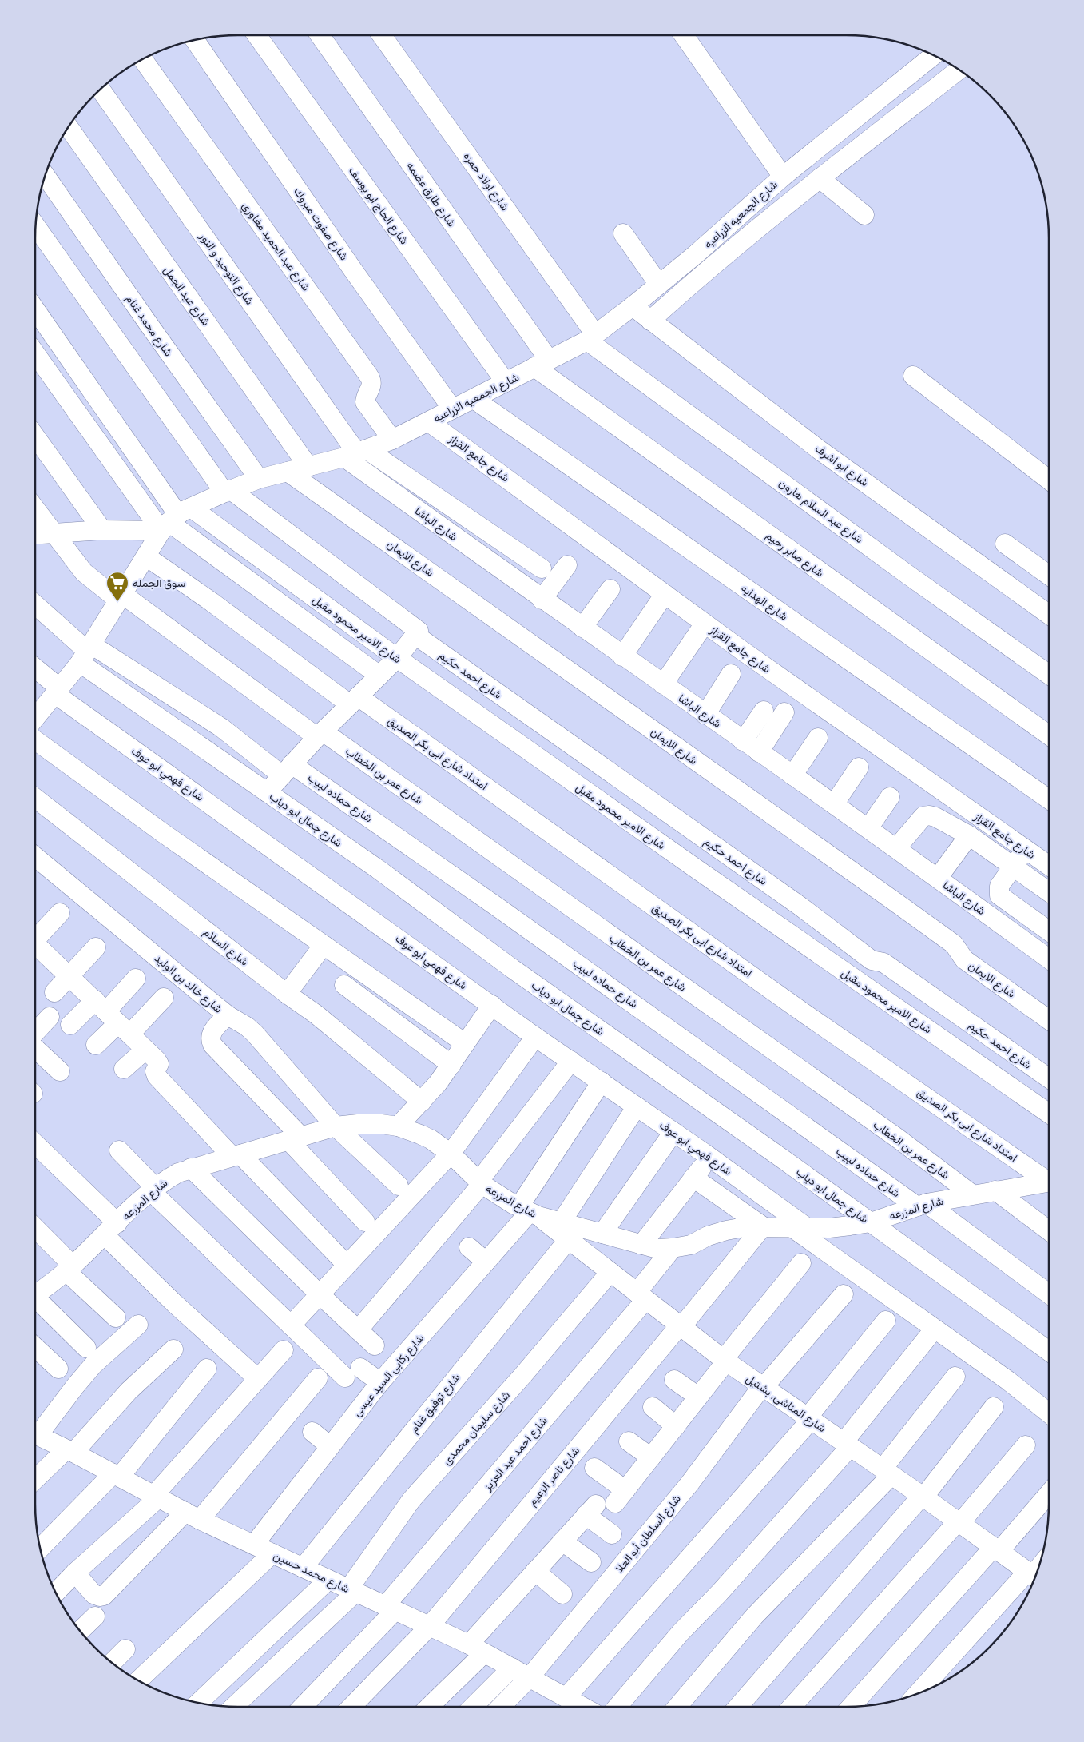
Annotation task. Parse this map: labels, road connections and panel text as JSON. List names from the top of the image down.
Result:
{
  "streets": {
    "street": [
      "شارع اولاد حمزه",
      "شارع طارق عضمه",
      "شارع الحاج ابو يوسف",
      "شارع الجمعيه الزراعيه",
      "شارع صفوت مبروك",
      "شارع عبد الحميد مغاوري",
      "شارع التوحيد و النور",
      "شارع عيد الجمل",
      "شارع محمد غنام",
      "شارع جامع القزاز",
      "شارع ابو اشرف",
      "شارع عبد السلام هارون",
      "شارع الباشا",
      "شارع صابر رحيم",
      "شارع الايمان",
      "شارع الهدايه",
      "شارع الامير محمود مقبل",
      "شارع احمد حكيم",
      "امتداد شارع ابى بكر الصديق",
      "شارع فهمي ابو عوف",
      "شارع عمر بن الخطاب",
      "شارع حماده لبيب",
      "شارع جمال ابو دياب",
      "شارع السلام",
      "شارع خالد بن الوليد",
      "شارع المزرعه",
      "شارع ركابى السيد عيسى",
      "شارع توفيق غنام",
      "شارع المناشى, بشتيل",
      "شارع سليمان محمدى",
      "شارع احمد عبد العزيز",
      "شارع ناصر الزعيم",
      "شارع السلطان أبو العلا",
      "شارع محمد حسين"
    ]
  },
  "crossings": [
    ["شارع اولاد حمزه", "شارع الجمعيه الزراعيه"],
    ["شارع اولاد حمزه", "شارع عبد السلام هارون"],
    ["شارع طارق عضمه", "شارع الجمعيه الزراعيه"],
    ["شارع طارق عضمه", "شارع صابر رحيم"],
    ["شارع الحاج ابو يوسف", "شارع الجمعيه الزراعيه"],
    ["شارع الجمعيه الزراعيه", "شارع صفوت مبروك"],
    ["شارع الجمعيه الزراعيه", "شارع عبد الحميد مغاوري"],
    ["شارع الجمعيه الزراعيه", "شارع التوحيد و النور"],
    ["شارع الجمعيه الزراعيه", "شارع عيد الجمل"],
    ["شارع الجمعيه الزراعيه", "شارع محمد غنام"],
    ["شارع الجمعيه الزراعيه", "شارع جامع القزاز"],
    ["شارع الجمعيه الزراعيه", "شارع ابو اشرف"],
    ["شارع الجمعيه الزراعيه", "شارع عبد السلام هارون"],
    ["شارع الجمعيه الزراعيه", "شارع الباشا"],
    ["شارع الجمعيه الزراعيه", "شارع صابر رحيم"],
    ["شارع الجمعيه الزراعيه", "شارع الايمان"],
    ["شارع الجمعيه الزراعيه", "شارع الهدايه"],
    ["شارع الجمعيه الزراعيه", "شارع الامير محمود مقبل"],
    ["شارع الجمعيه الزراعيه", "شارع احمد حكيم"],
    ["شارع التوحيد و النور", "شارع الباشا"],
    ["شارع فهمي ابو عوف", "شارع المزرعه"],
    ["شارع فهمي ابو عوف", "شارع ركابى السيد عيسى"],
    ["شارع عمر بن الخطاب", "شارع المزرعه"],
    ["شارع حماده لبيب", "شارع جمال ابو دياب"],
    ["شارع حماده لبيب", "شارع المزرعه"],
    ["شارع جمال ابو دياب", "شارع المزرعه"],
    ["شارع خالد بن الوليد", "شارع المزرعه"],
    ["شارع المزرعه", "شارع ركابى السيد عيسى"],
    ["شارع المزرعه", "شارع المناشى, بشتيل"],
    ["شارع المزرعه", "شارع احمد عبد العزيز"],
    ["شارع المزرعه", "شارع ناصر الزعيم"],
    ["شارع ركابى السيد عيسى", "شارع المناشى, بشتيل"],
    ["شارع ركابى السيد عيسى", "شارع محمد حسين"],
    ["شارع توفيق غنام", "شارع المناشى, بشتيل"],
    ["شارع توفيق غنام", "شارع محمد حسين"],
    ["شارع المناشى, بشتيل", "شارع سليمان محمدى"],
    ["شارع المناشى, بشتيل", "شارع احمد عبد العزيز"],
    ["شارع المناشى, بشتيل", "شارع ناصر الزعيم"],
    ["شارع المناشى, بشتيل", "شارع السلطان أبو العلا"],
    ["شارع سليمان محمدى", "شارع محمد حسين"],
    ["شارع احمد عبد العزيز", "شارع محمد حسين"],
    ["شارع ناصر الزعيم", "شارع محمد حسين"],
    ["شارع السلطان أبو العلا", "شارع محمد حسين"]
  ],
  "places": {
    "supermarket": ["سوق الجمله"]
  }
}
